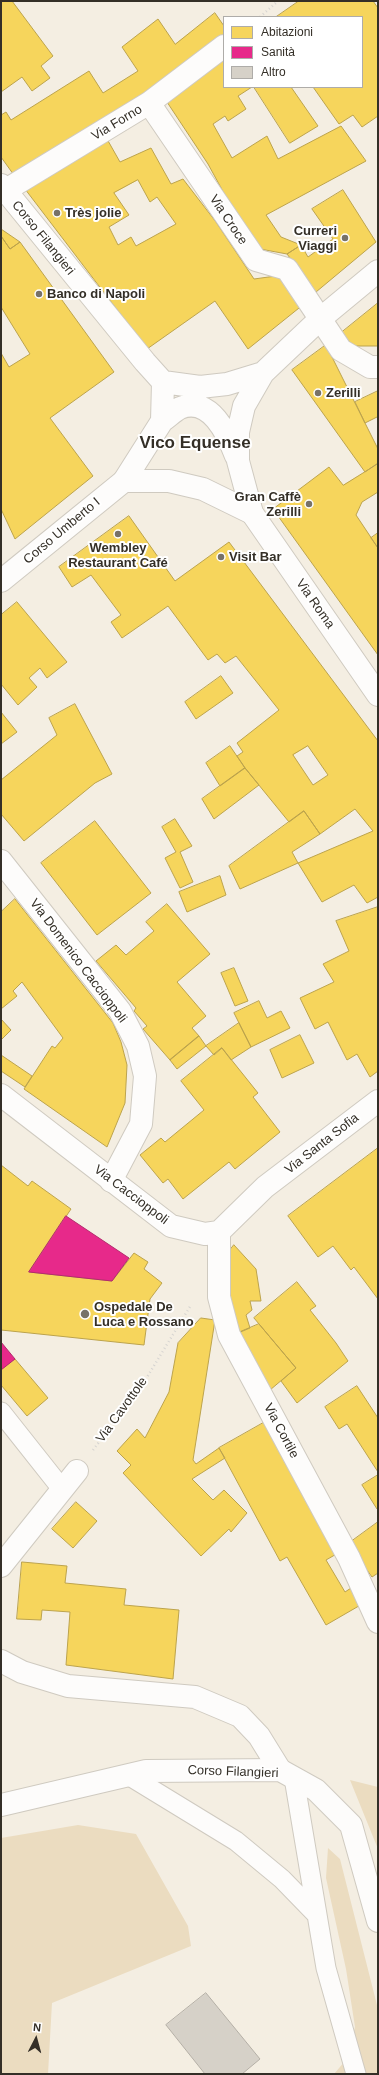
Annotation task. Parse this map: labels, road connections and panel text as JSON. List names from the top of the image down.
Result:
{
  "streets": {
    "street": [
      "Via Forno",
      "Via Croce",
      "Corso Filangieri",
      "Corso Umberto I",
      "Via Roma",
      "Via Domenico Caccioppoli",
      "Via Santa Sofia",
      "Via Caccioppoli",
      "Via Cortile"
    ],
    "path": ["Via Cavottole"]
  },
  "crossings": [
    ["Via Forno", "Via Croce"],
    ["Via Forno", "Corso Filangieri"],
    ["Via Domenico Caccioppoli", "Via Caccioppoli"],
    ["Via Santa Sofia", "Via Caccioppoli"],
    ["Via Santa Sofia", "Via Cortile"],
    ["Via Caccioppoli", "Via Cortile"]
  ],
  "districts": ["Vico Equense"],
  "places": [
    "Très jolie",
    "Curreri Viaggi",
    "Banco di Napoli",
    "Zerilli",
    "Gran Caffè Zerilli",
    "Wembley Restaurant Café",
    "Visit Bar",
    "Ospedale De Luca e Rossano"
  ],
  "legend": ["Abitazioni", "Sanità", "Altro"],
  "north": "top"
}
